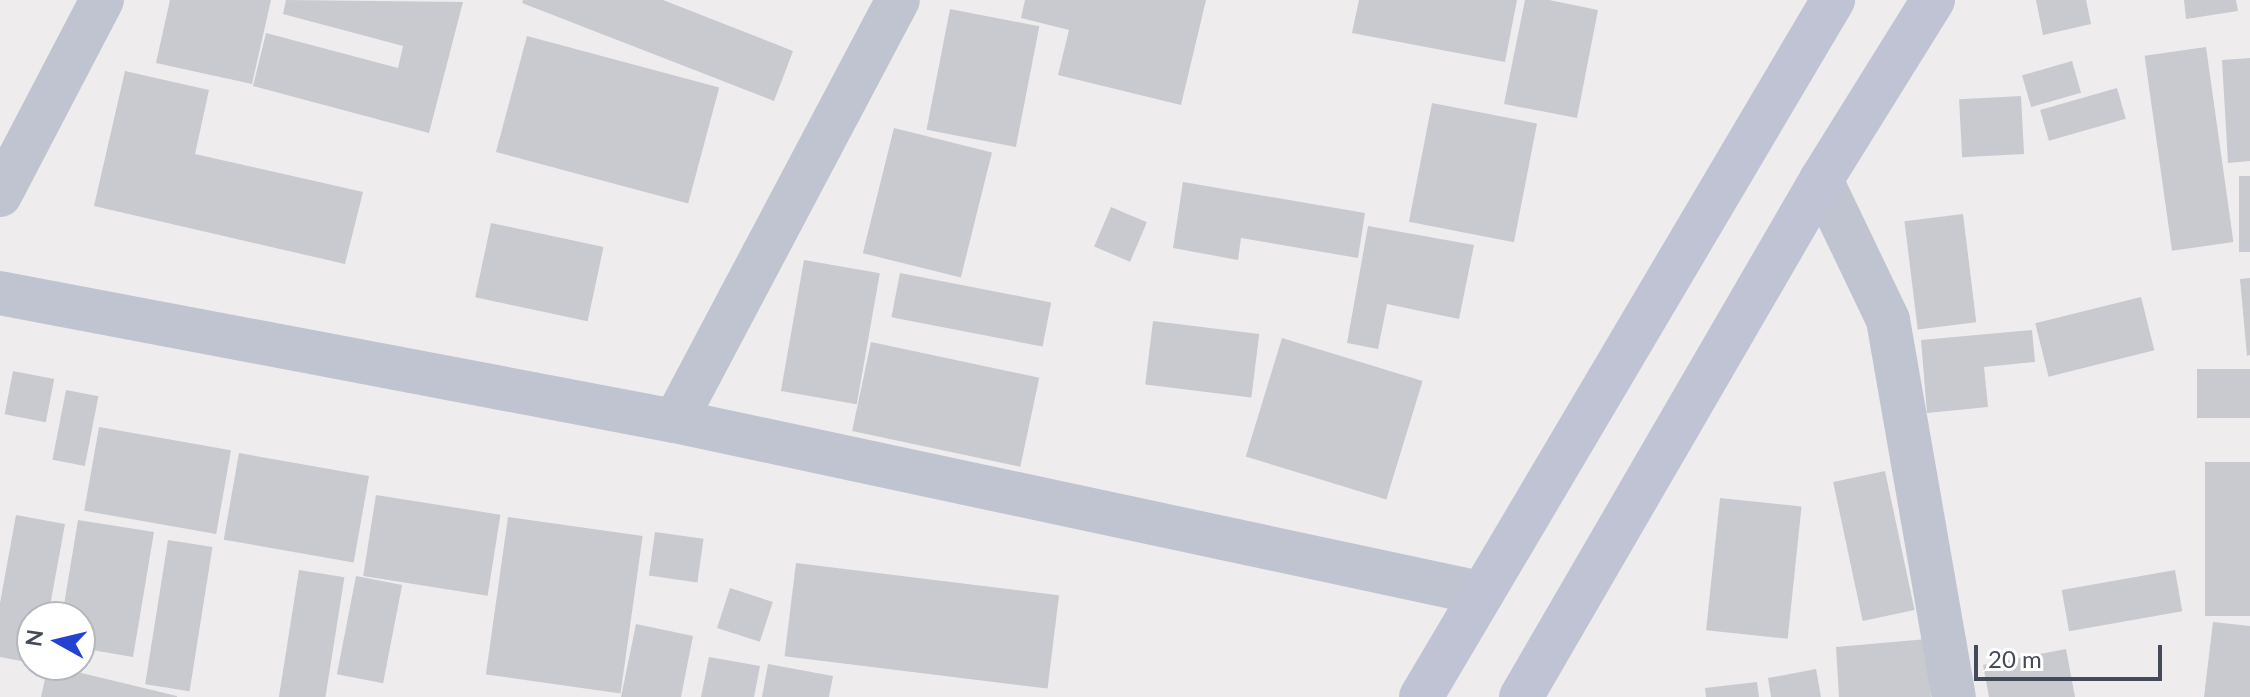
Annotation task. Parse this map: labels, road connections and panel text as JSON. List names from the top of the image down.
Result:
{
  "scale_bar": "20 m",
  "north": "left"
}
